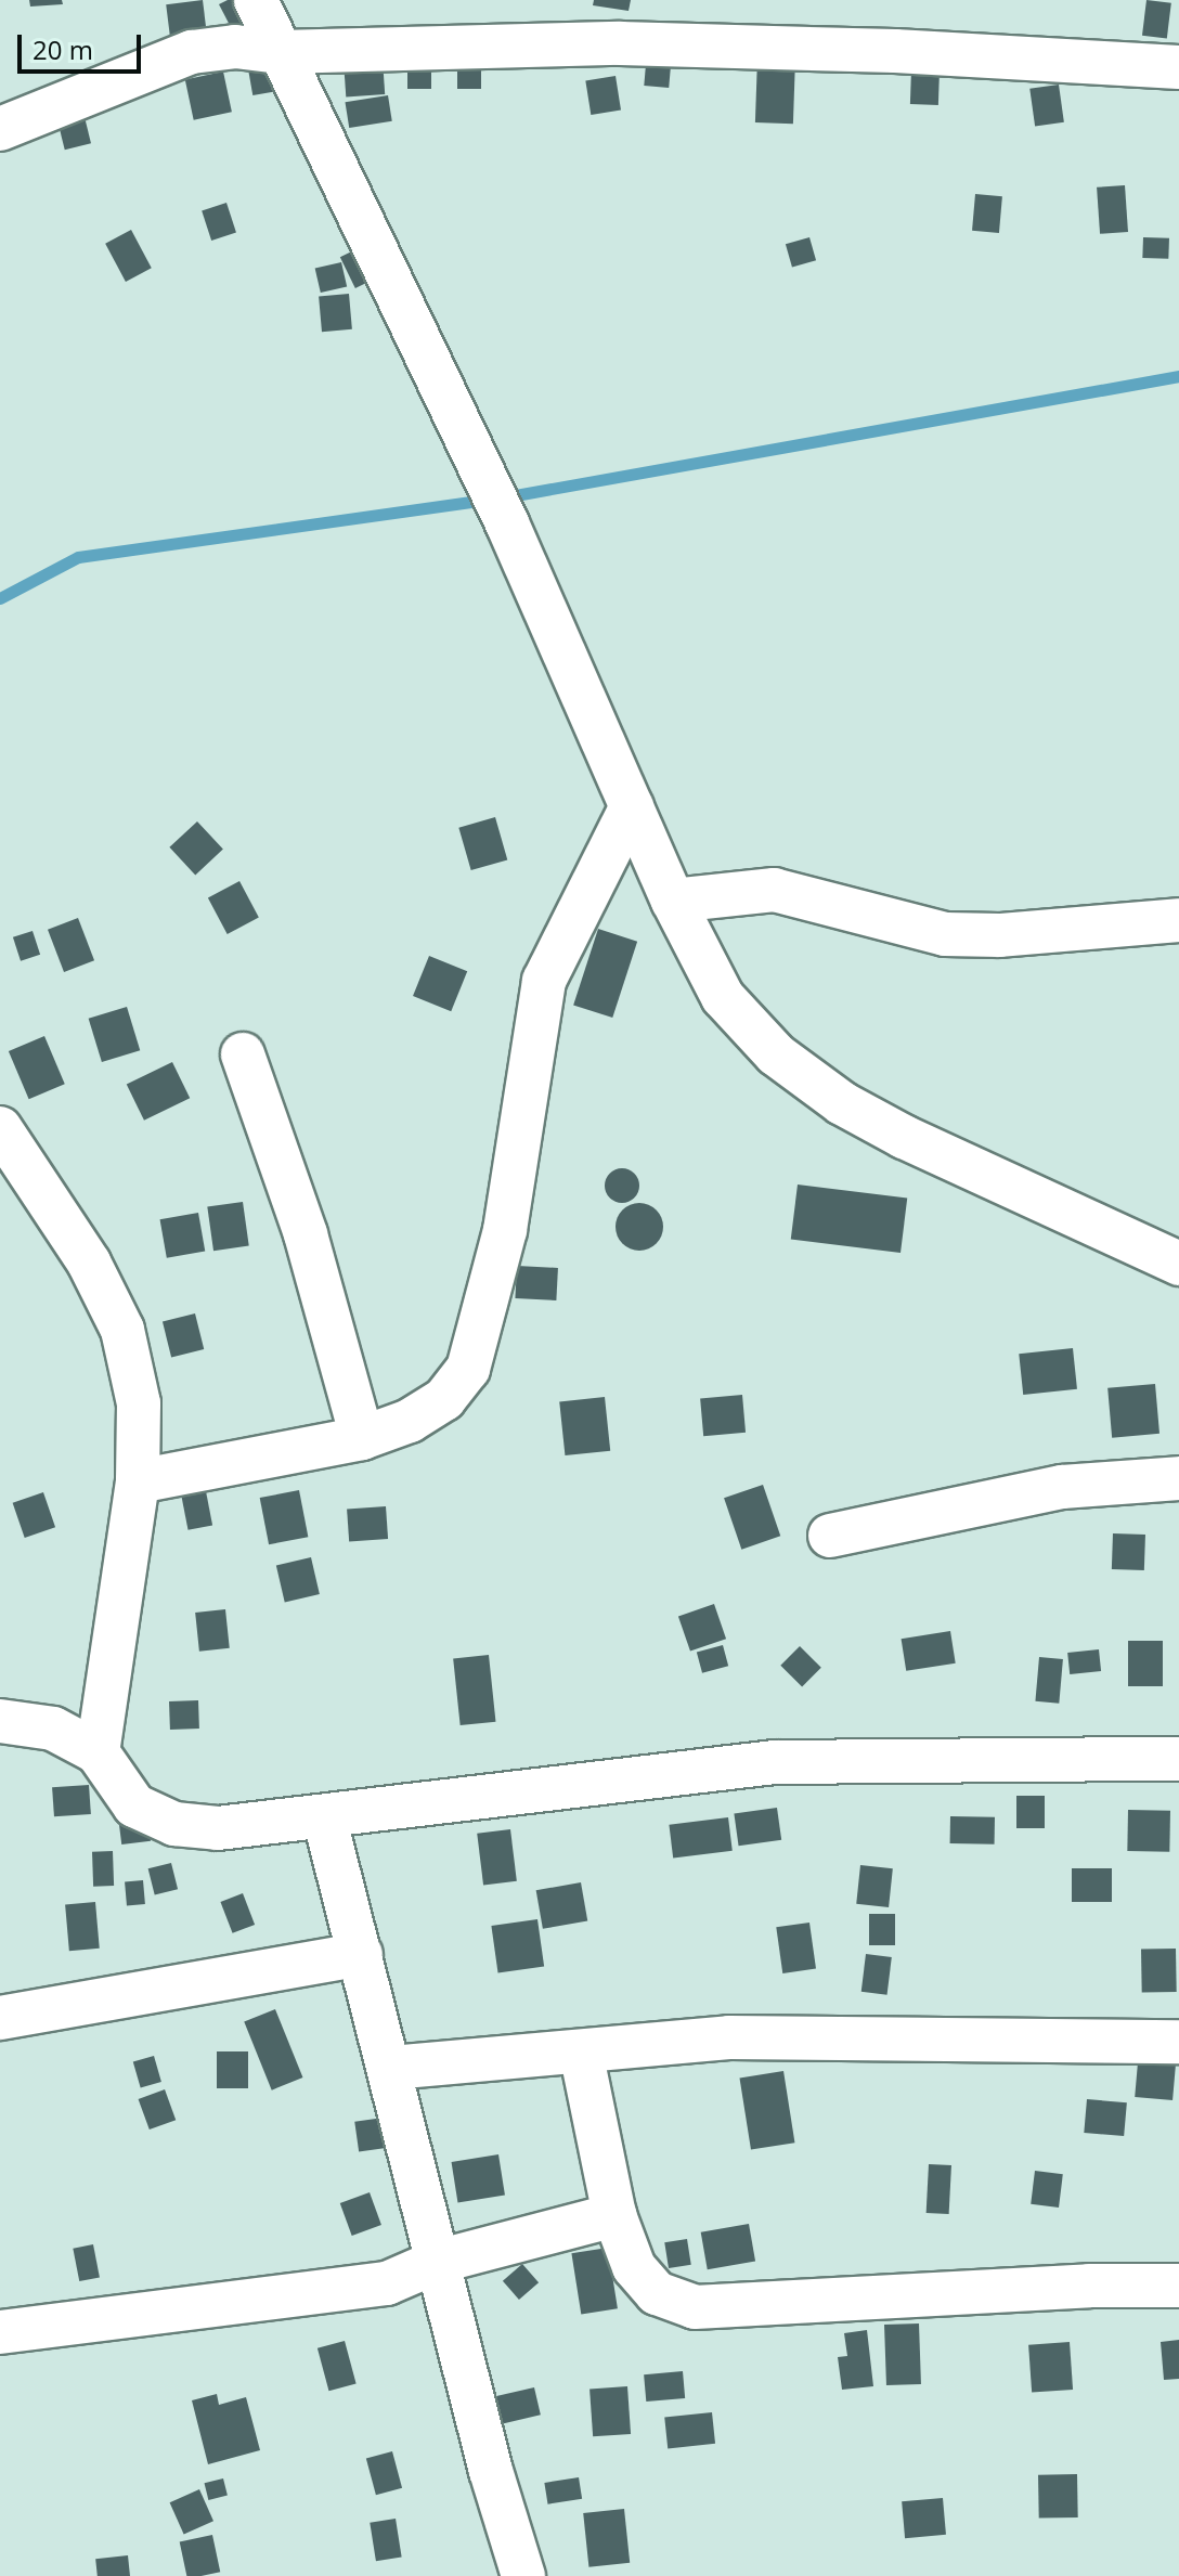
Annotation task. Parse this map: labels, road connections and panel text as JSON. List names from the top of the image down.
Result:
{
  "scale_bar": "20 m"
}
